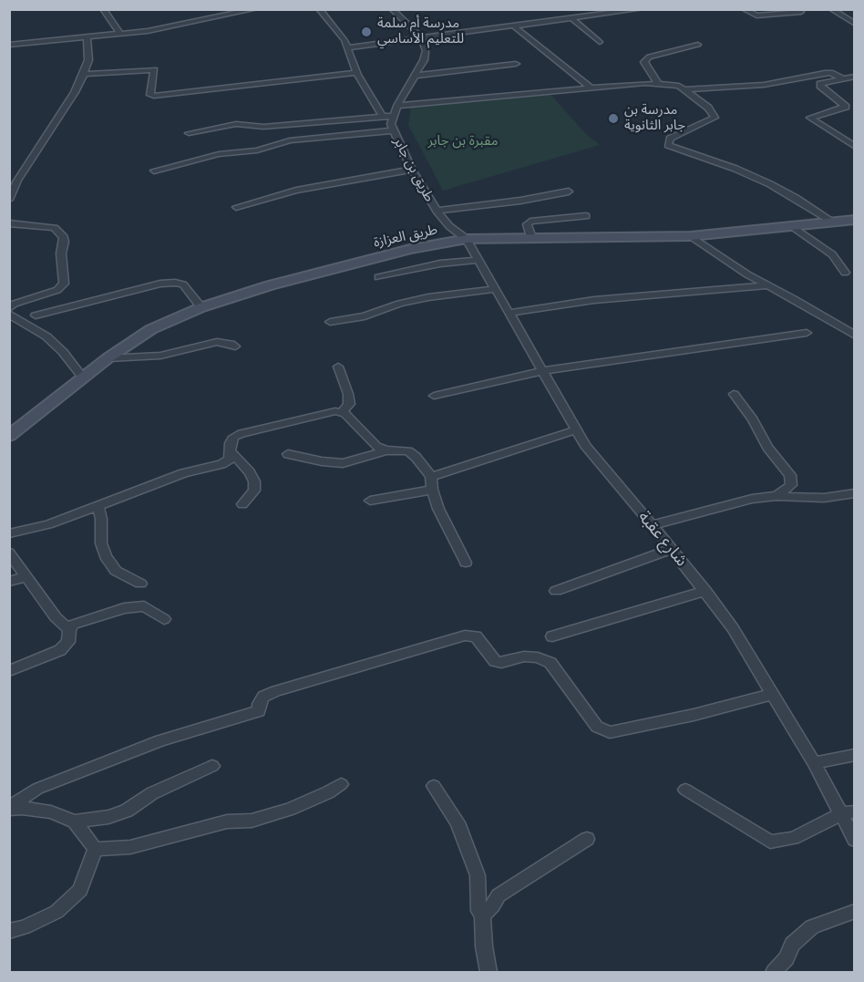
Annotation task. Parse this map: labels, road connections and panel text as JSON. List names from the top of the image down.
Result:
{
  "streets": {
    "street": ["طريق بن جابر", "طريق العزازة", "شارع عقبة"]
  },
  "crossings": [
    ["طريق بن جابر", "طريق العزازة"],
    ["طريق بن جابر", "شارع عقبة"],
    ["طريق العزازة", "شارع عقبة"]
  ],
  "parks": ["مقبرة بن جابر"],
  "places": ["مدرسة أم سلمة للتعليم الأساسي", "مدرسة بن جابر الثانوية"]
}
